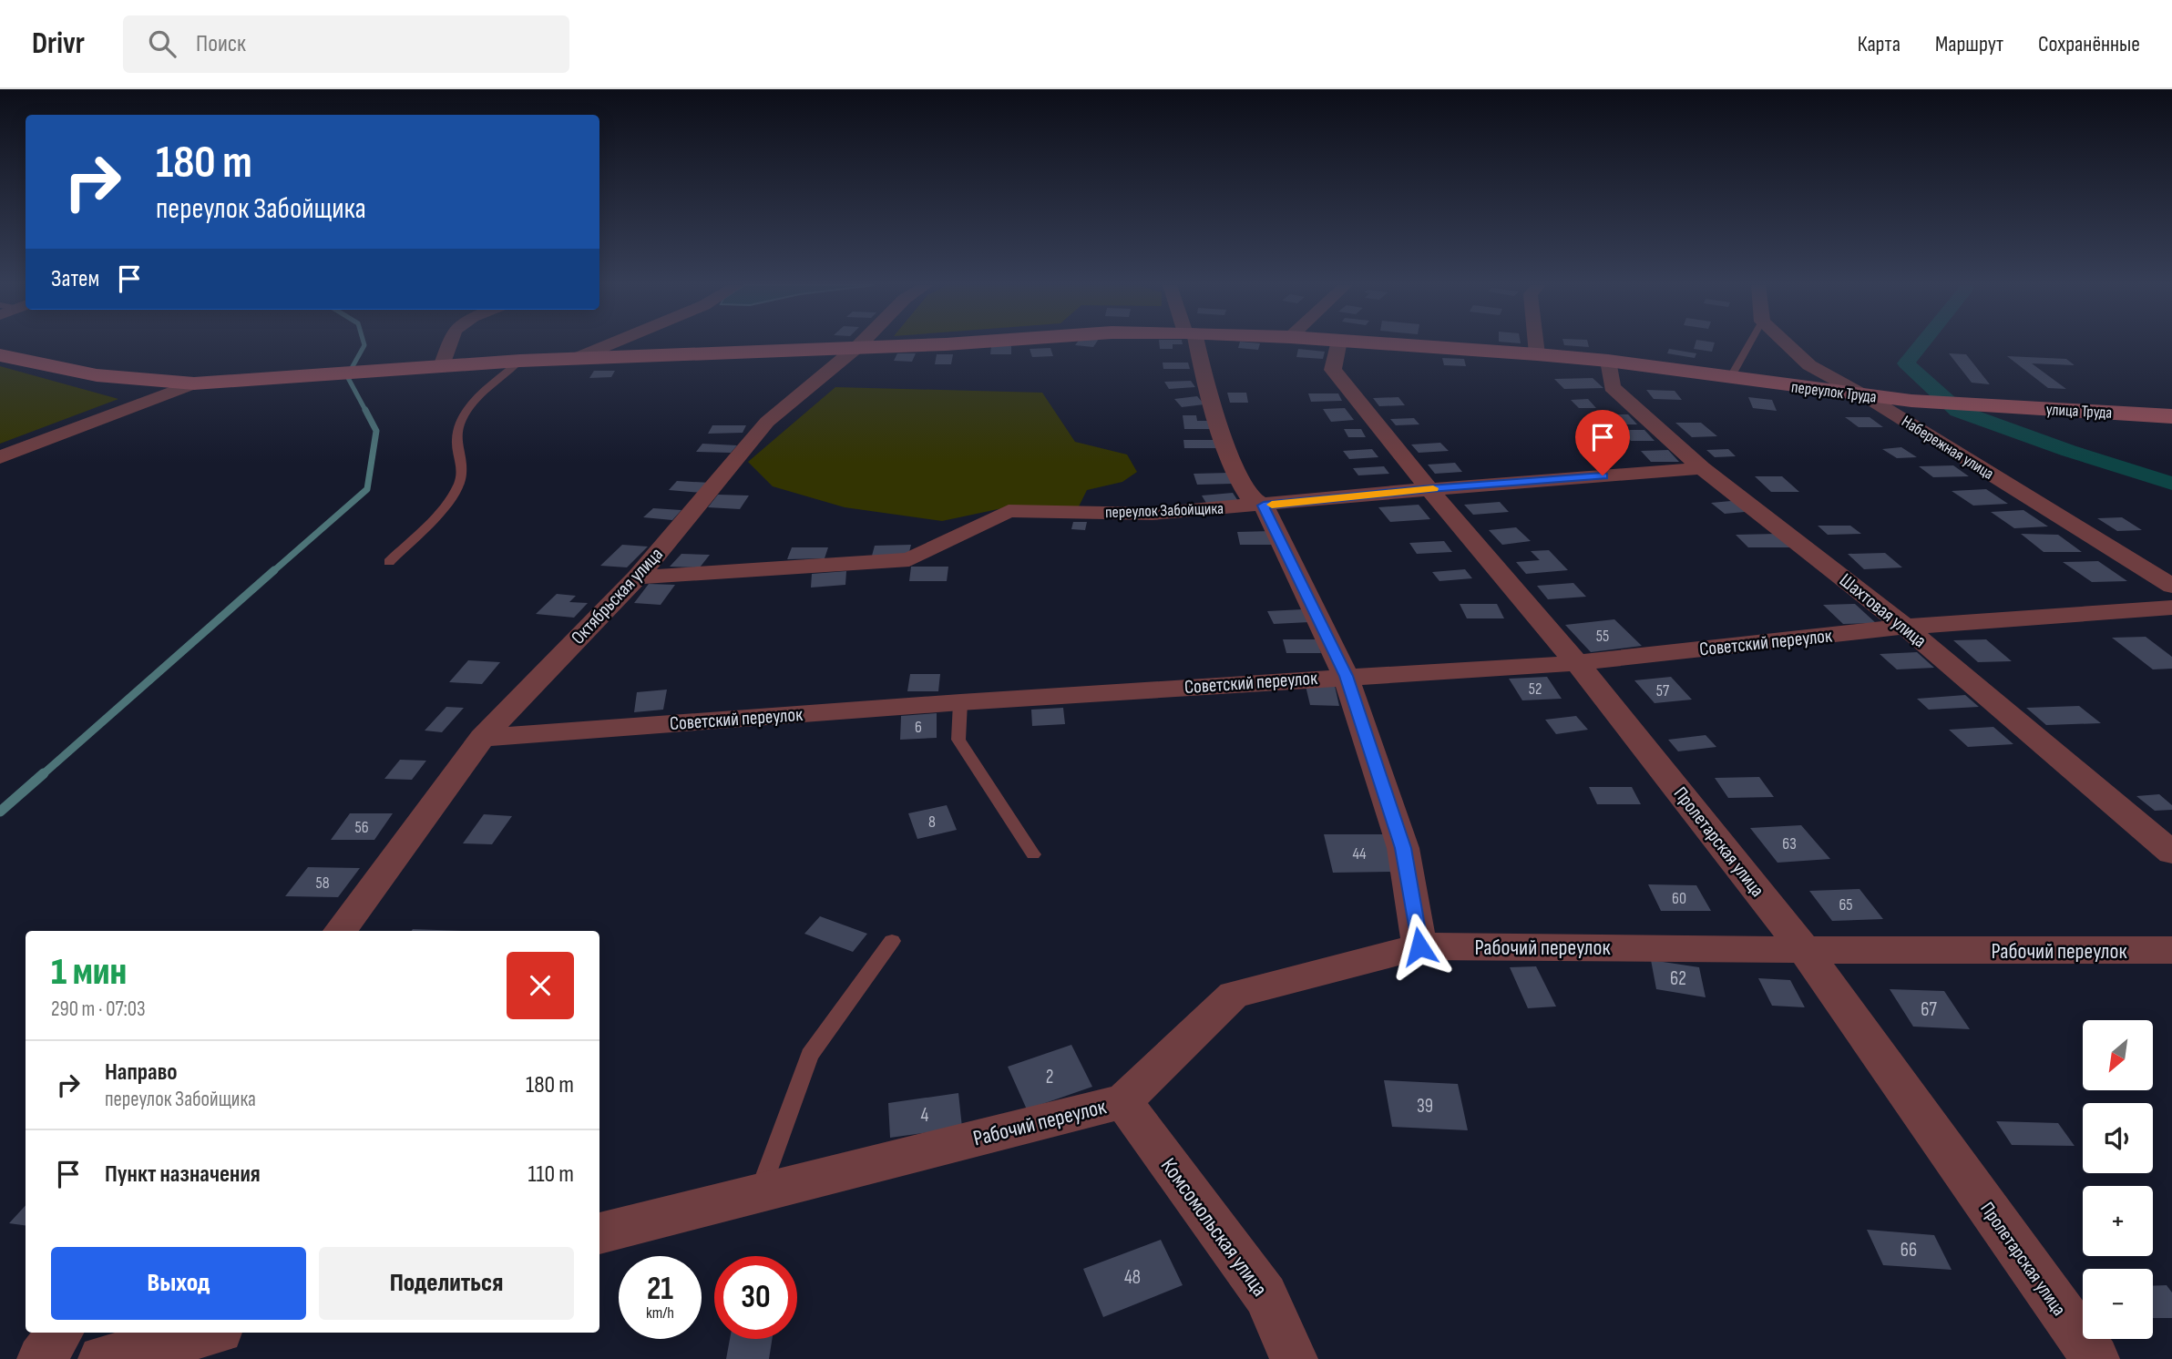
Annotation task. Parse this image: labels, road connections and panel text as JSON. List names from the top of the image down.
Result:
{
  "streets": {
    "street": [
      "переулок Труда",
      "улица Труда",
      "Набережная улица",
      "переулок Забойщика",
      "Октябрьская улица",
      "Шахтовая улица",
      "Советский переулок",
      "Пролетарская улица",
      "Рабочий переулок",
      "Комсомольская улица"
    ]
  },
  "crossings": [
    ["переулок Труда", "улица Труда"],
    ["переулок Труда", "Набережная улица"],
    ["переулок Труда", "Октябрьская улица"],
    ["переулок Труда", "Шахтовая улица"],
    ["переулок Забойщика", "Октябрьская улица"],
    ["переулок Забойщика", "Шахтовая улица"],
    ["переулок Забойщика", "Пролетарская улица"],
    ["Октябрьская улица", "Советский переулок"],
    ["Шахтовая улица", "Советский переулок"],
    ["Советский переулок", "Пролетарская улица"],
    ["Пролетарская улица", "Рабочий переулок"],
    ["Рабочий переулок", "Комсомольская улица"]
  ],
  "house_numbers": [
    "55",
    "52",
    "57",
    "6",
    "8",
    "56",
    "63",
    "44",
    "58",
    "60",
    "65",
    "62",
    "67",
    "2",
    "39",
    "4",
    "66",
    "48"
  ],
  "north": "bottom left",
  "page": {
    "header": "Drivr",
    "search": "Поиск",
    "nav": ["Карта", "Маршрут", "Сохранённые"],
    "turn": ["180 m", "переулок Забойщика"],
    "then": "Затем",
    "heading": ["1 мин", "290 m · 07:03"],
    "map_buttons": ["+", "−"],
    "list": [
      {
        "name": "Направо",
        "note": "переулок Забойщика",
        "value": "180 m"
      },
      {
        "name": "Пункт назначения",
        "value": "110 m"
      }
    ],
    "buttons": ["Выход", "Поделиться"],
    "speed": "21 km/h",
    "limit": "30"
  }
}
